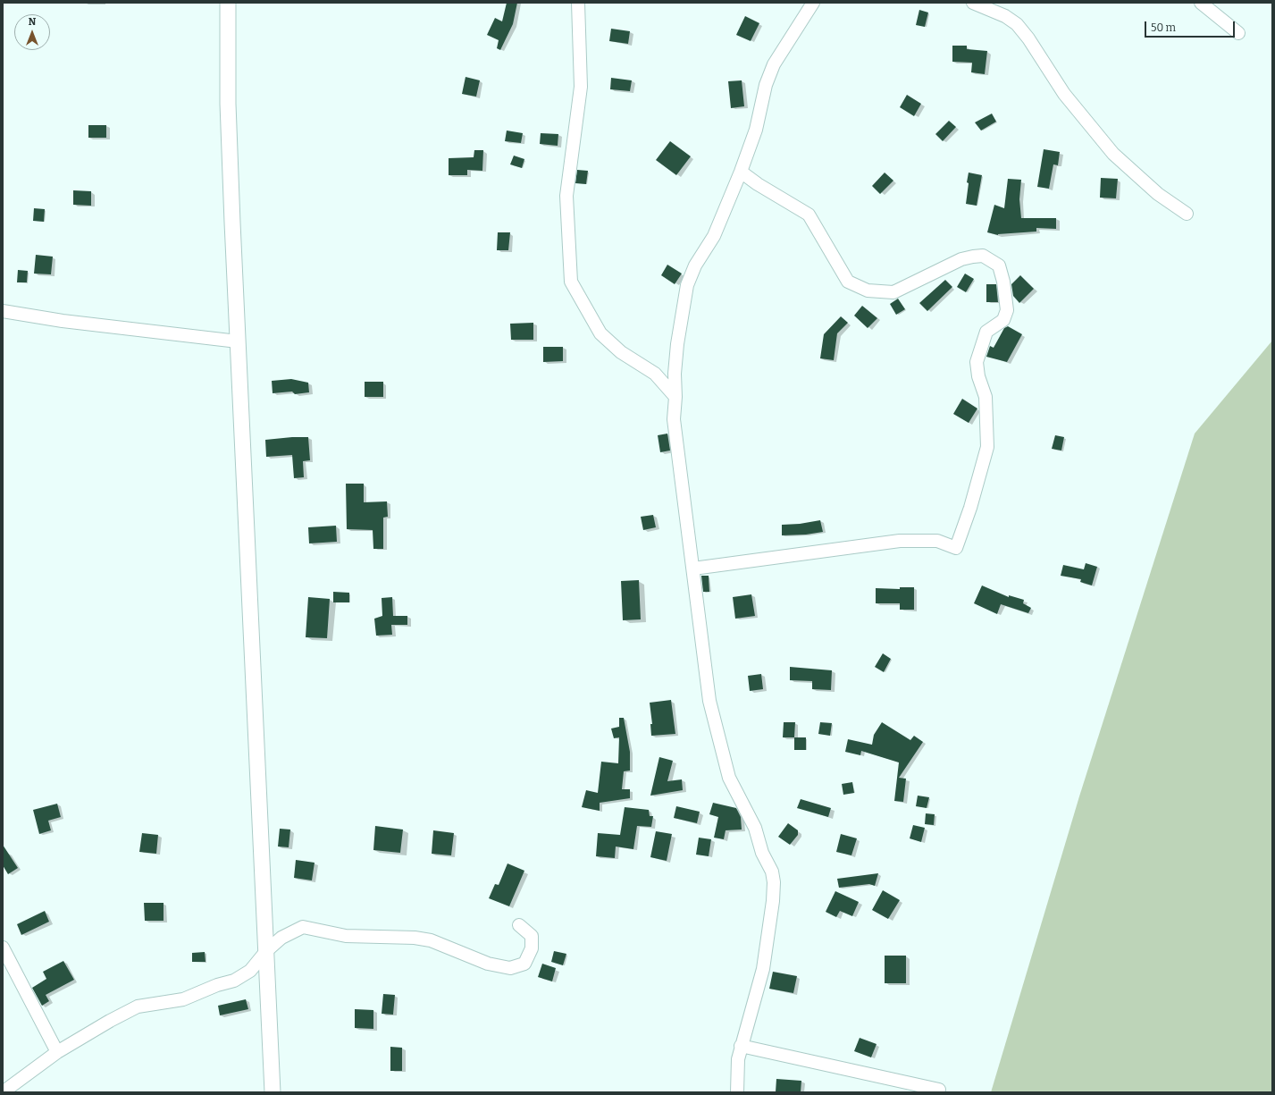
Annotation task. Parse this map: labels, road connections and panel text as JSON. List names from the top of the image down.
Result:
{
  "scale_bar": "50 m",
  "north": "top"
}
